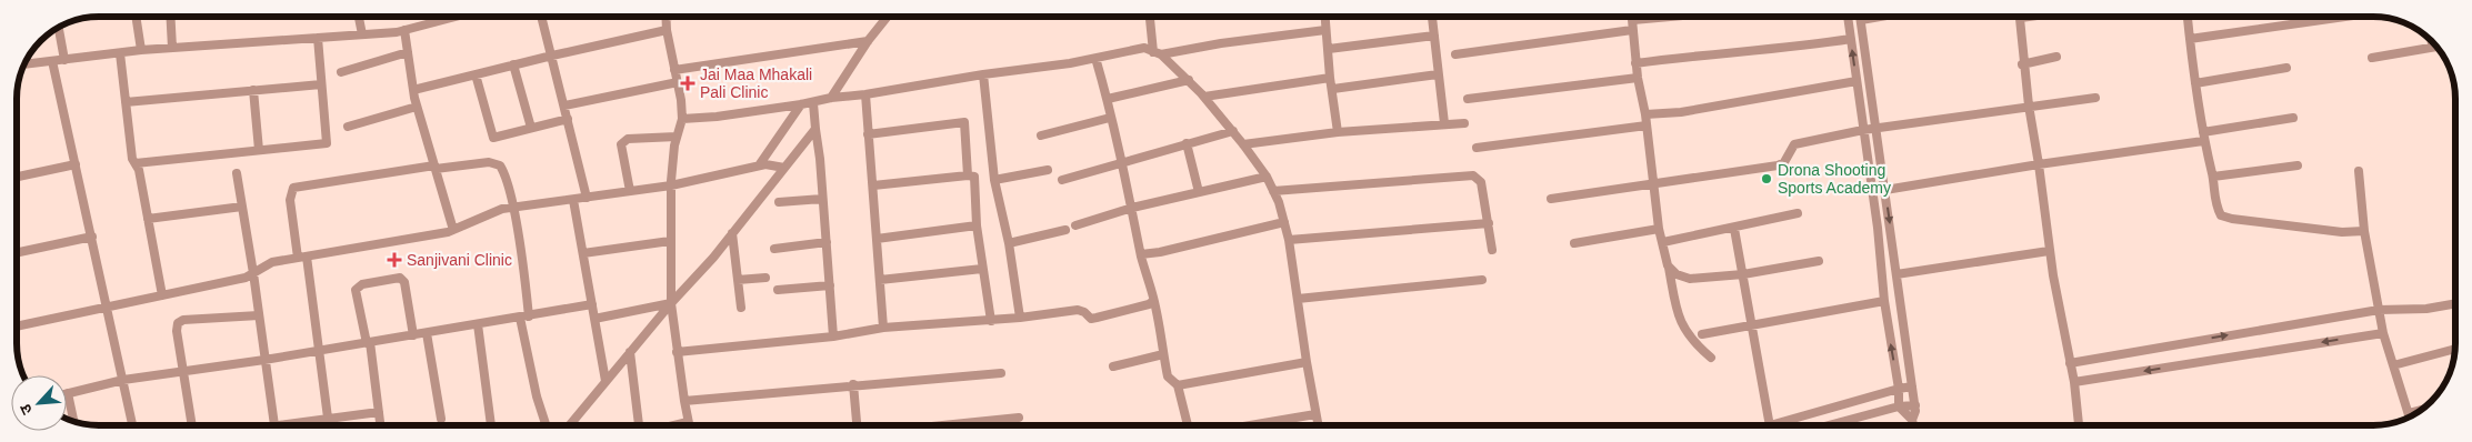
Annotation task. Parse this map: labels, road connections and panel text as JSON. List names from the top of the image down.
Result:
{
  "places": {
    "health": ["Jai Maa Mhakali Pali Clinic", "Sanjivani Clinic"],
    "other": ["Drona Shooting Sports Academy"]
  },
  "north": "bottom left"
}
